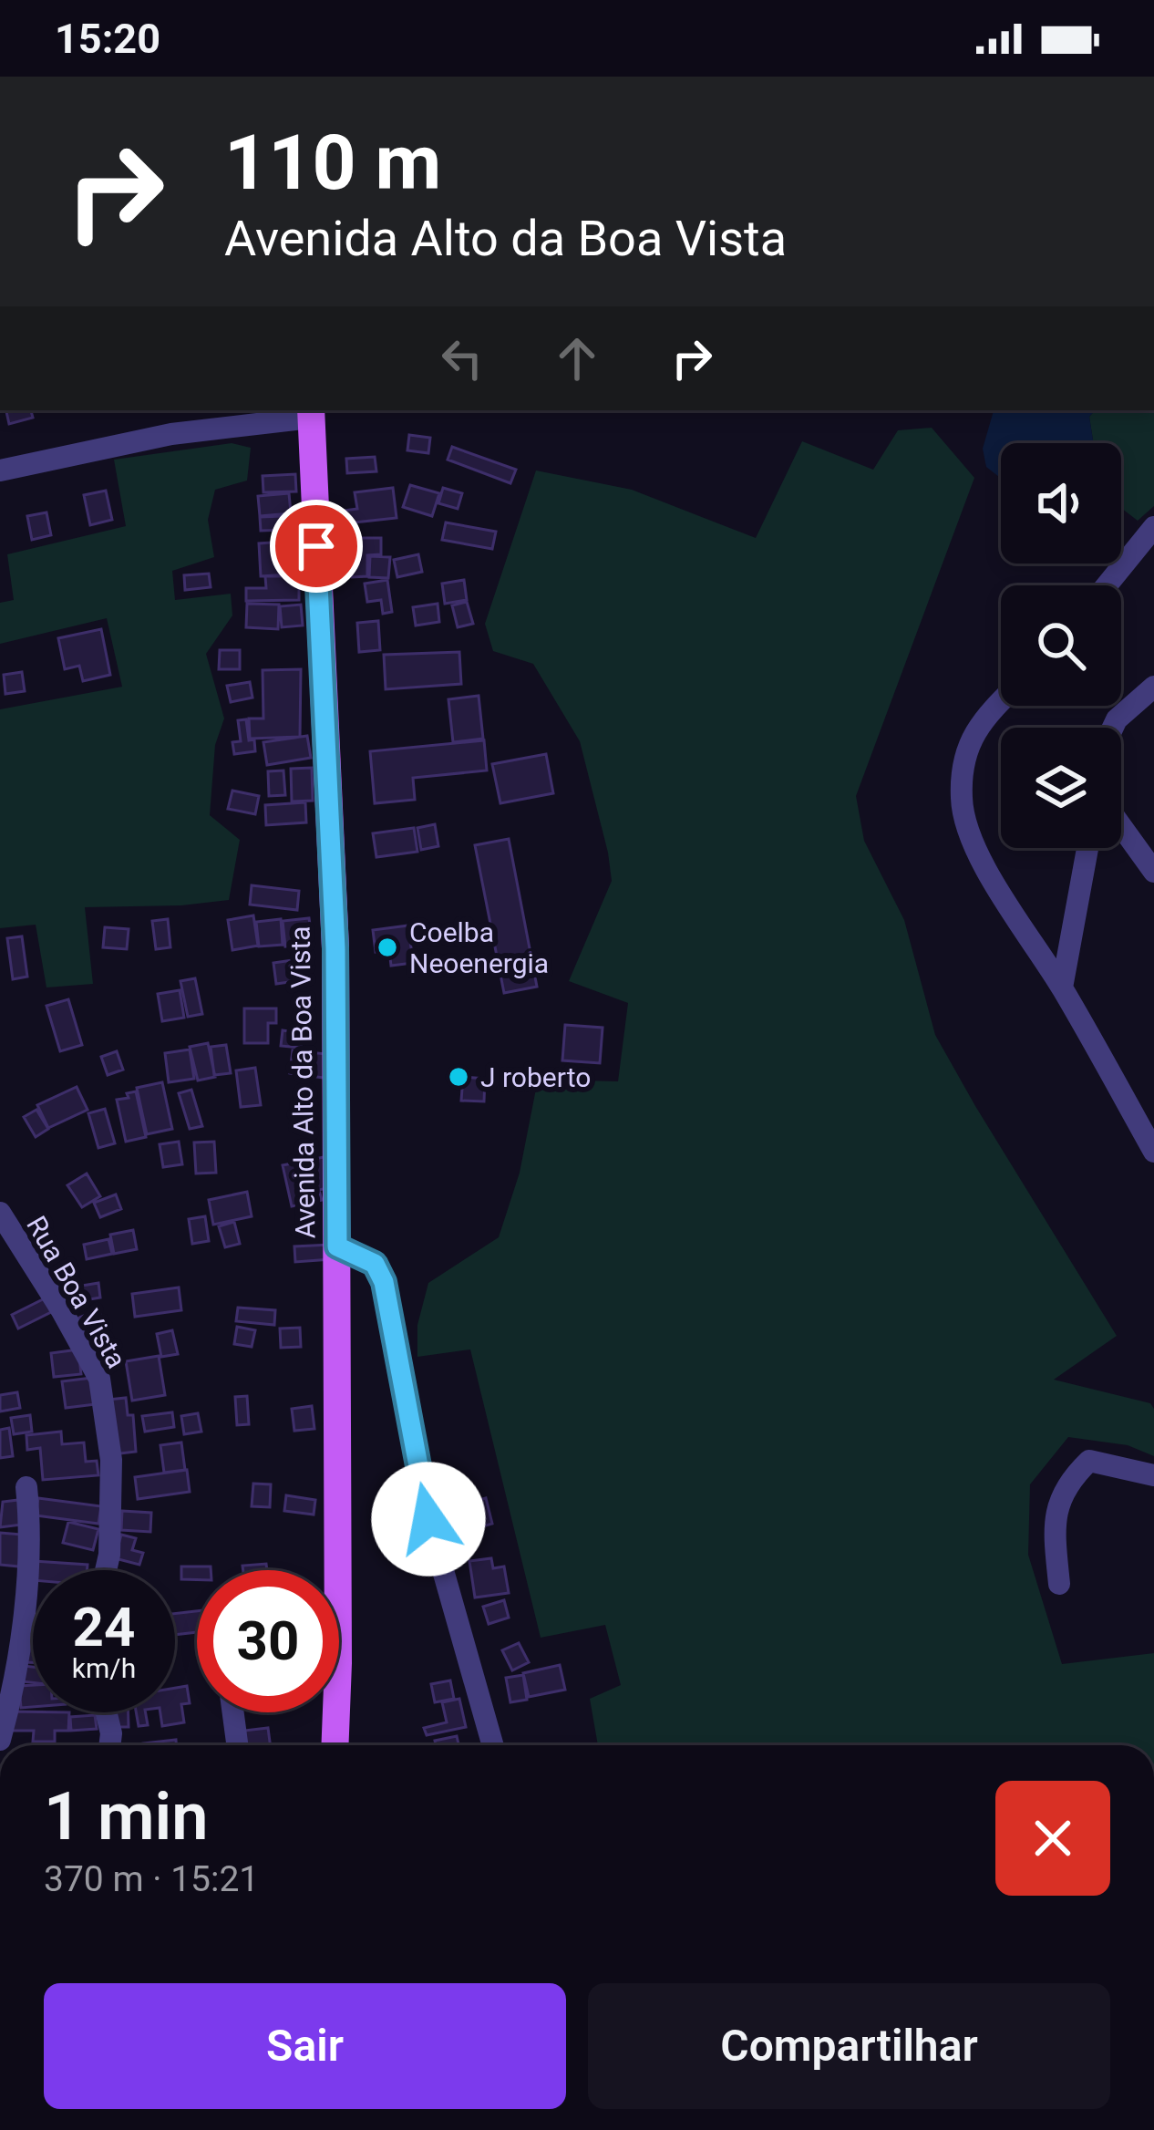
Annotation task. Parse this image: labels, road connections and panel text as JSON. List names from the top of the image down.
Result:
{
  "streets": {
    "main road": ["Avenida Alto da Boa Vista"],
    "street": ["Rua Boa Vista"]
  },
  "places": ["Coelba Neoenergia", "J roberto"],
  "page": {
    "status": "15:20",
    "turn": ["110 m", "Avenida Alto da Boa Vista"],
    "speed": "24 km/h",
    "limit": "30",
    "heading": ["1 min", "370 m · 15:21"],
    "buttons": ["Sair", "Compartilhar"]
  }
}
